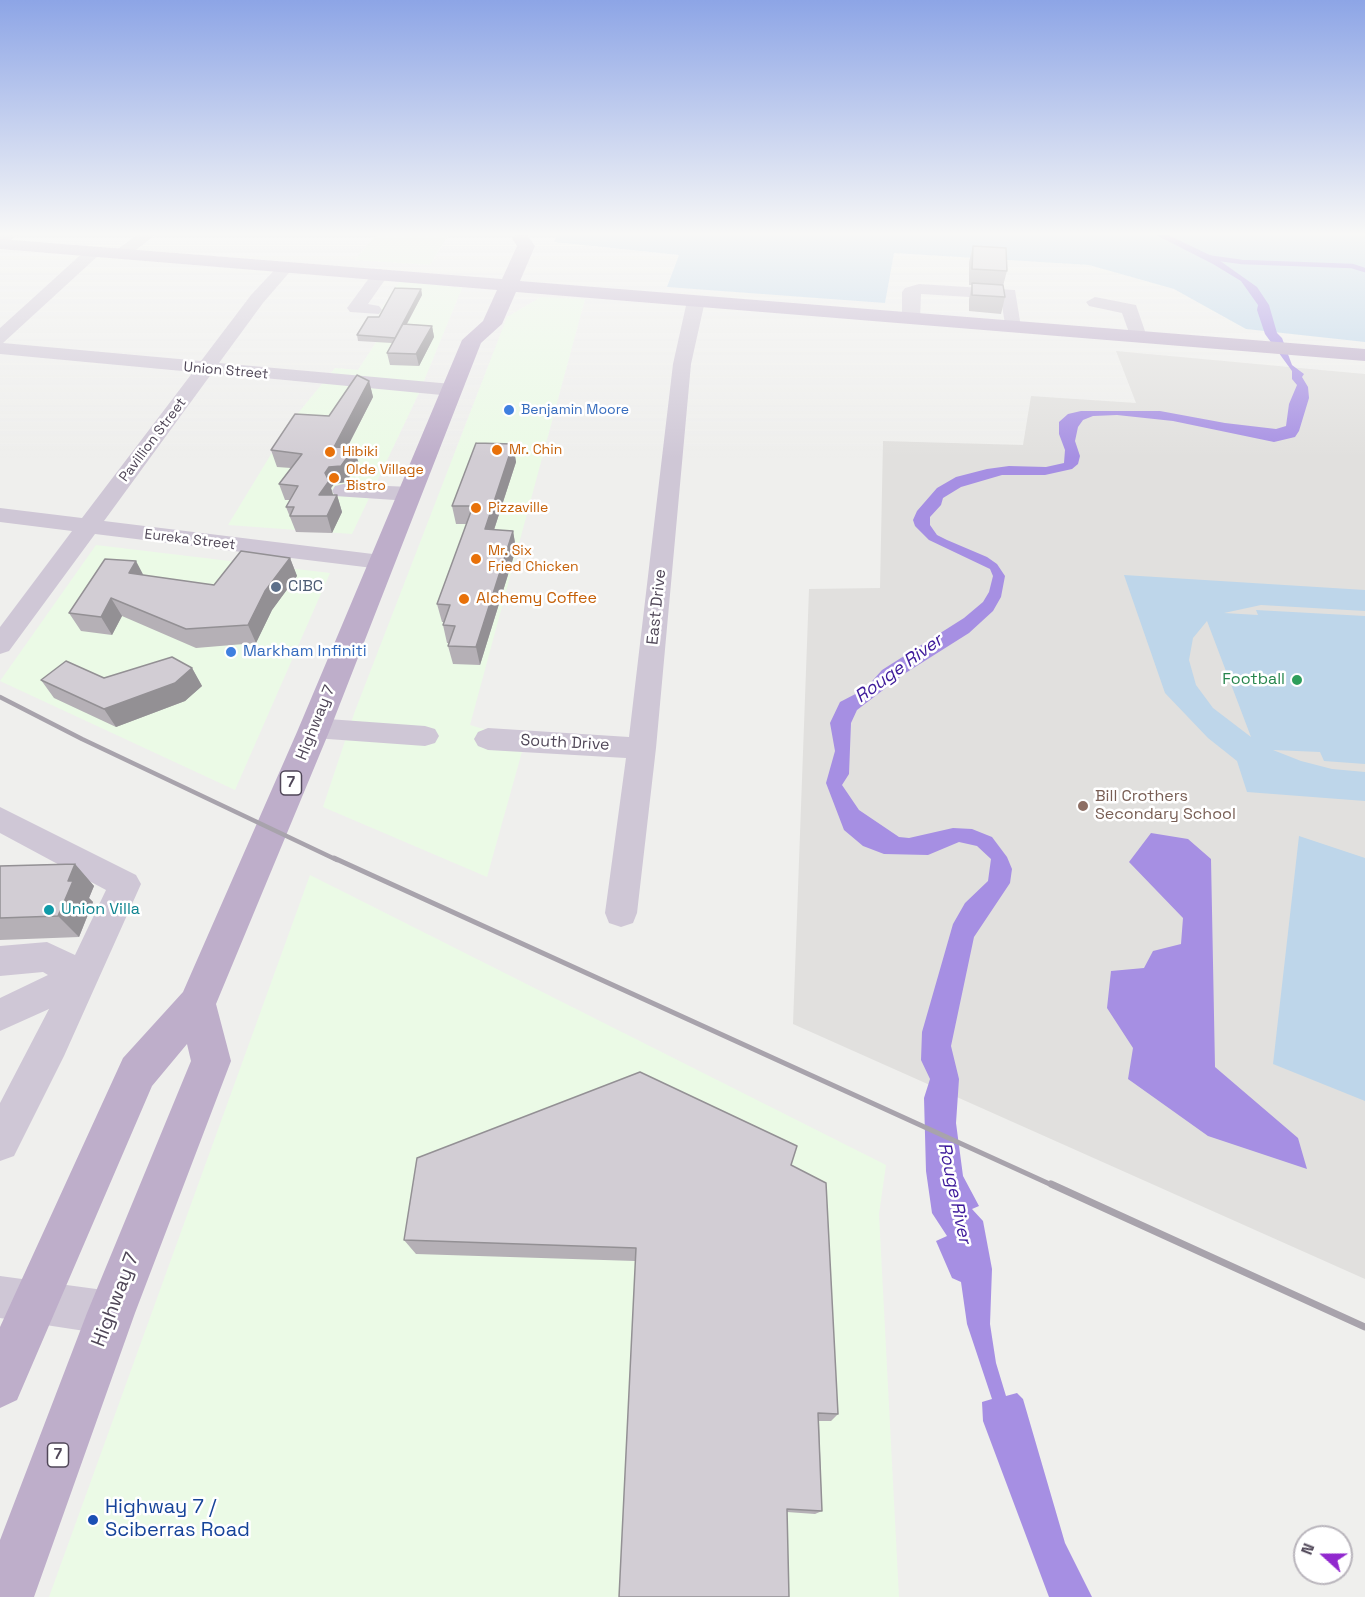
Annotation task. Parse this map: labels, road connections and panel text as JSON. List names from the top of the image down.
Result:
{
  "streets": {
    "main road": ["Highway 7", "7"],
    "street": [
      "Union Street",
      "Pavillion Street",
      "Eureka Street",
      "East Drive",
      "South Drive"
    ]
  },
  "crossings": [
    ["Union Street", "Pavillion Street"],
    ["Union Street", "Highway 7"],
    ["Pavillion Street", "Eureka Street"],
    ["Eureka Street", "Highway 7"],
    ["East Drive", "South Drive"]
  ],
  "water": ["Rouge River"],
  "places": [
    "Benjamin Moore",
    "Mr. Chin",
    "Hibiki",
    "Olde Village Bistro",
    "Pizzaville",
    "Mr. Six Fried Chicken",
    "CIBC",
    "Alchemy Coffee",
    "Markham Infiniti",
    "Football",
    "Bill Crothers Secondary School",
    "Union Villa",
    "Highway 7 / Sciberras Road"
  ],
  "north": "left"
}
